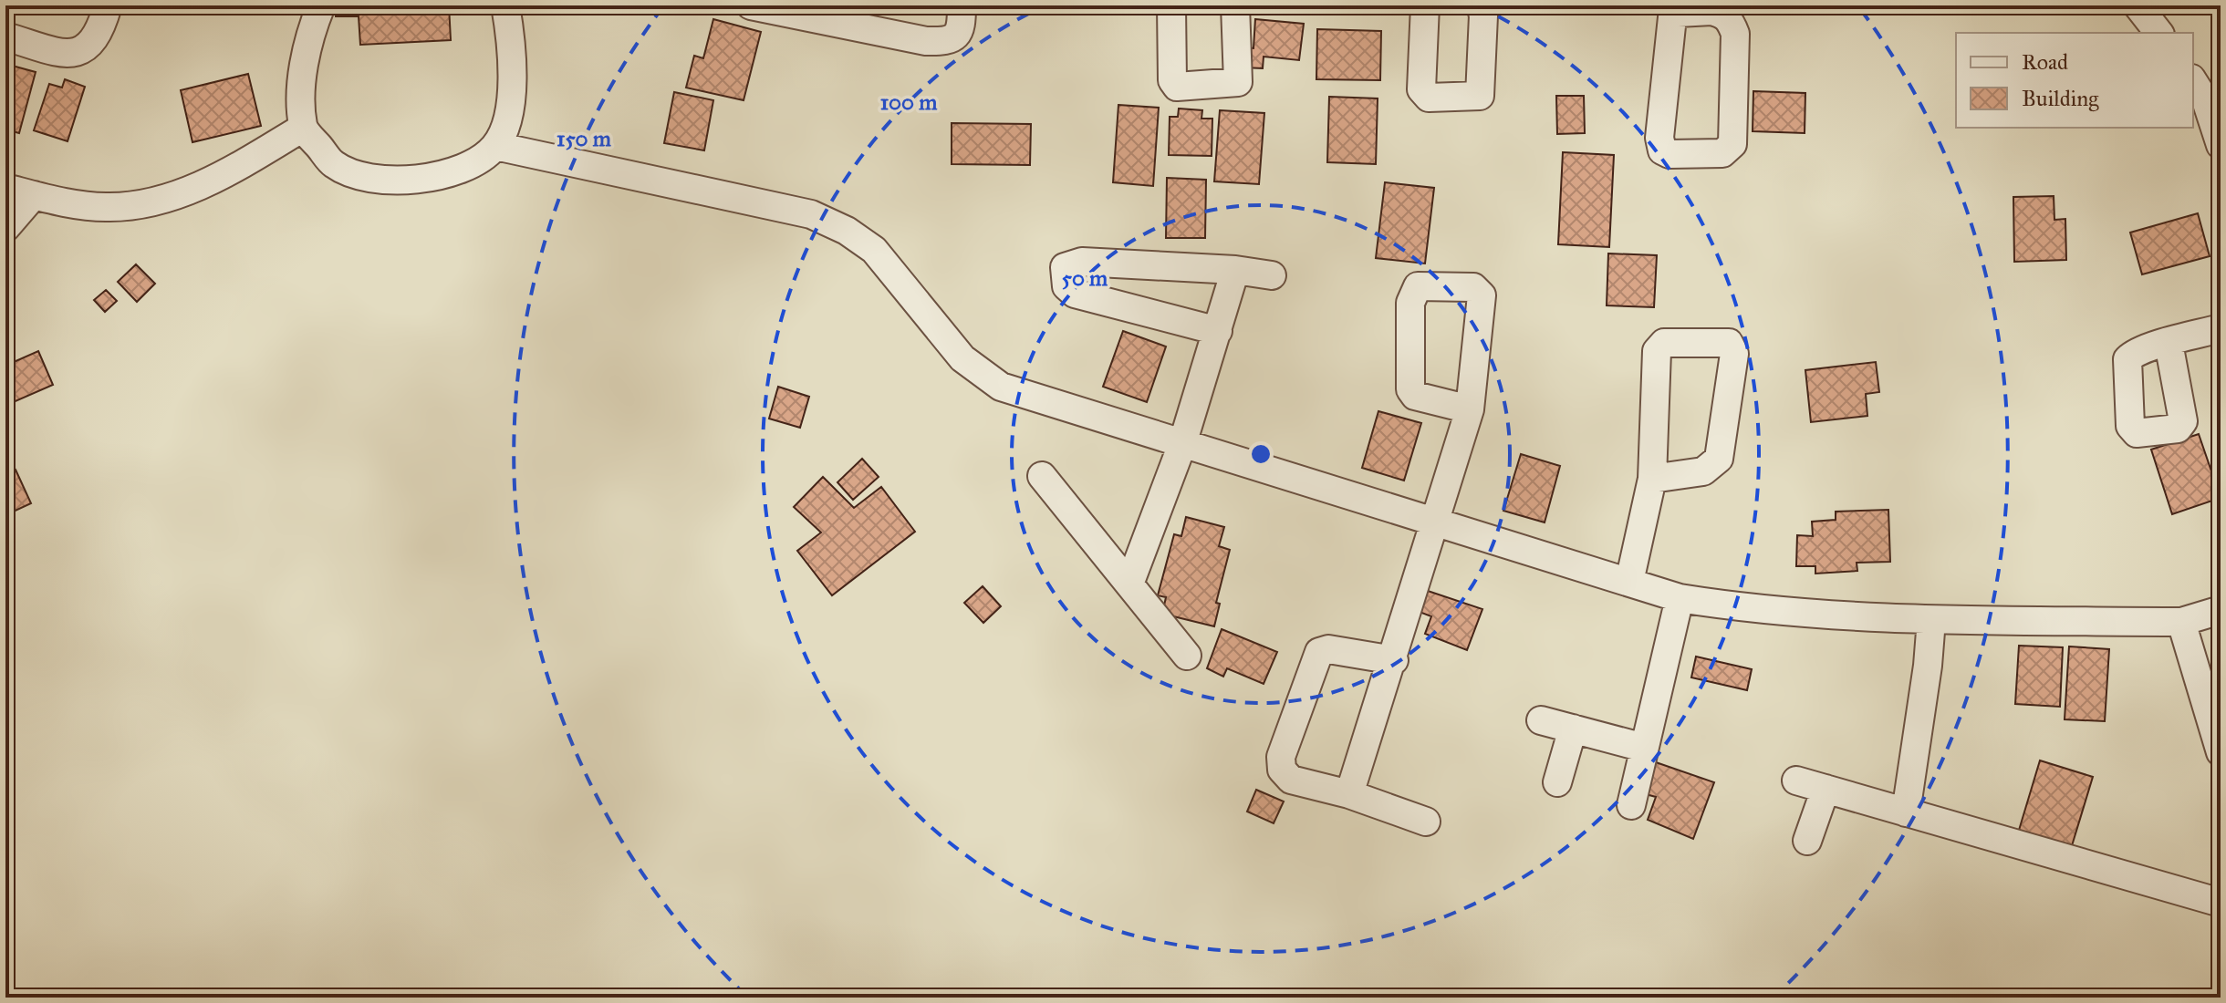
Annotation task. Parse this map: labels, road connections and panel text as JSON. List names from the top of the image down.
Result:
{
  "legend": ["Road", "Building"],
  "rings": ["100 m", "150 m", "50 m"]
}
